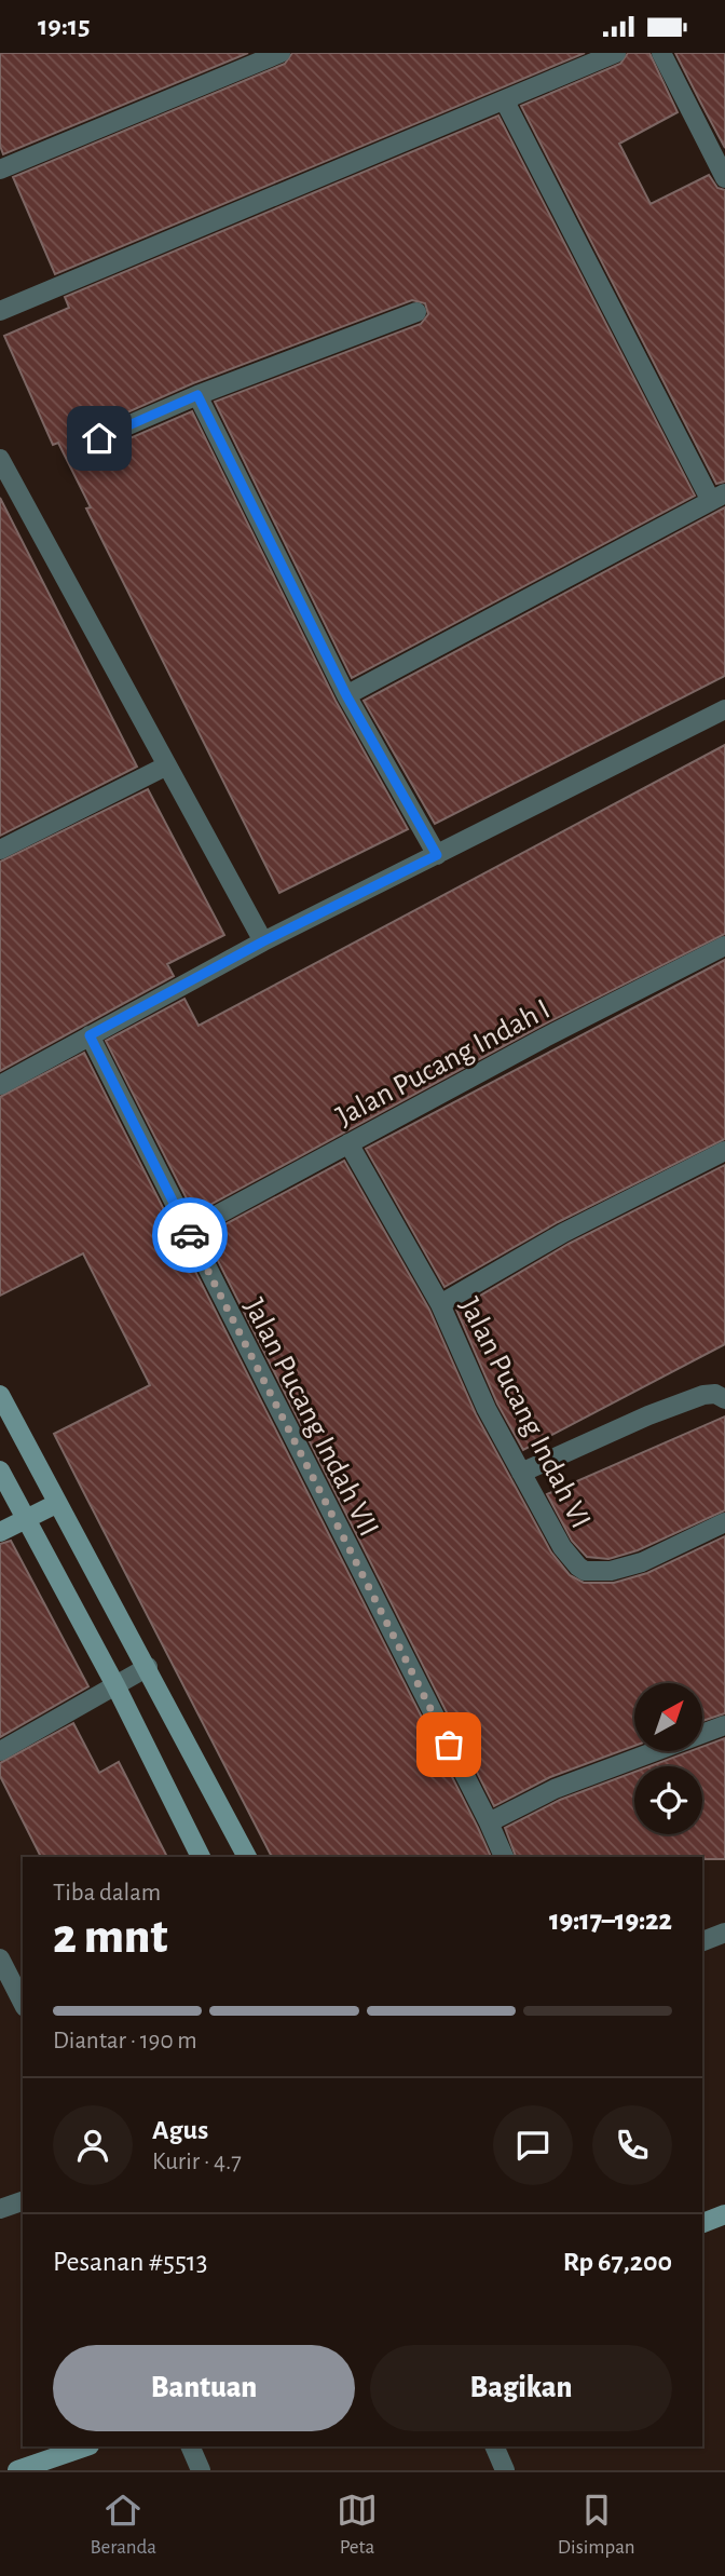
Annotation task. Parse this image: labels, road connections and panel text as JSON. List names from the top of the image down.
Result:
{
  "streets": {
    "street": ["Jalan Pucang Indah I", "Jalan Pucang Indah VI", "Jalan Pucang Indah VII"]
  },
  "crossings": [
    ["Jalan Pucang Indah I", "Jalan Pucang Indah VI"],
    ["Jalan Pucang Indah I", "Jalan Pucang Indah VII"]
  ],
  "north": "top right",
  "page": {
    "status": "19:15",
    "heading": ["2 mnt", "Tiba dalam", "19:17–19:22"],
    "panel": [
      "Agus",
      "Kurir · 4.7",
      "Pesanan #5513",
      "Rp 67,200"
    ],
    "bar": "Diantar · 190 m",
    "buttons": ["Bantuan", "Bagikan"],
    "tabs": ["Beranda", "Peta", "Disimpan"]
  }
}
